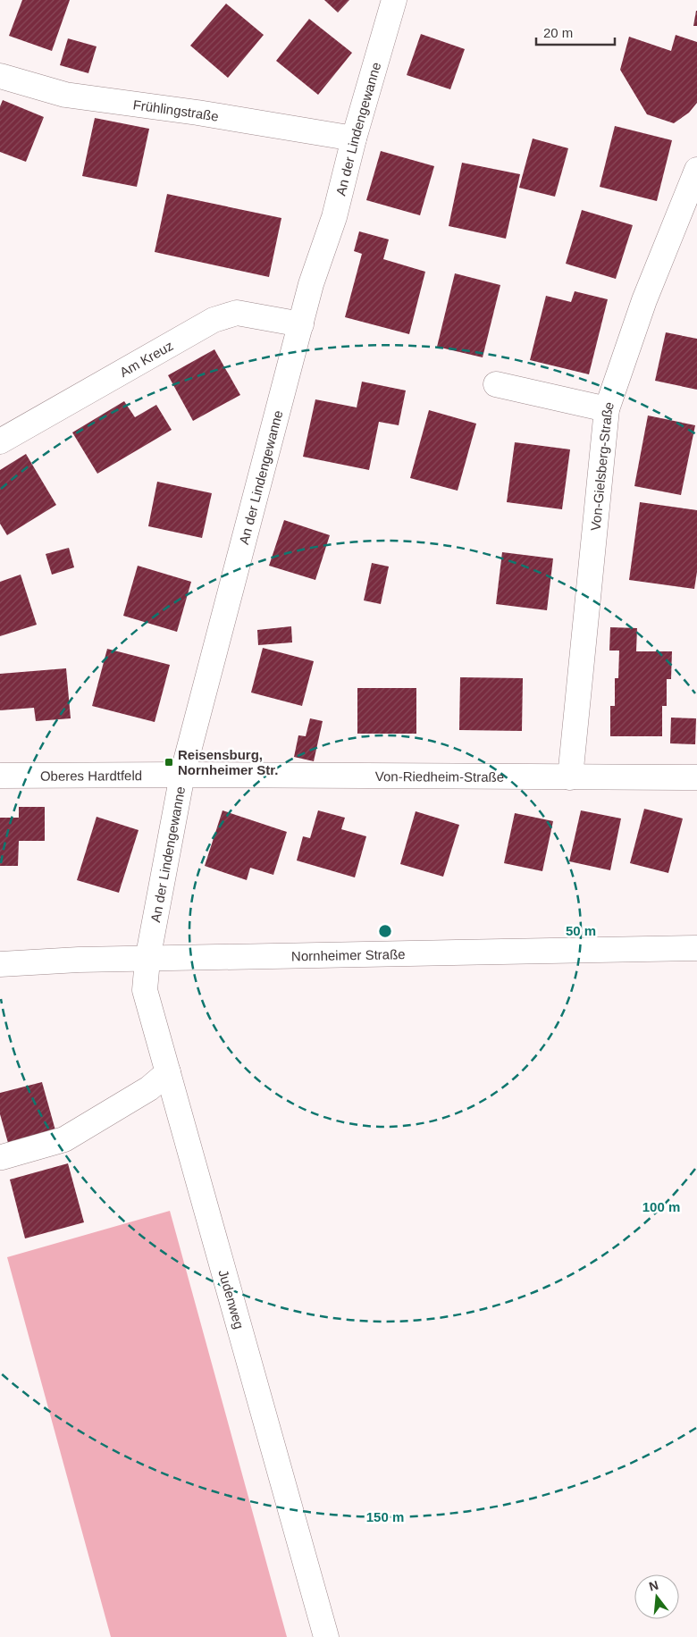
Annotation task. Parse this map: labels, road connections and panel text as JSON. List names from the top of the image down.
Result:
{
  "streets": {
    "street": [
      "Frühlingstraße",
      "An der Lindengewanne",
      "Am Kreuz",
      "Von-Gielsberg-Straße",
      "Oberes Hardtfeld",
      "Von-Riedheim-Straße",
      "Nornheimer Straße",
      "Judenweg"
    ]
  },
  "crossings": [
    ["Frühlingstraße", "An der Lindengewanne"],
    ["An der Lindengewanne", "Am Kreuz"],
    ["An der Lindengewanne", "Oberes Hardtfeld"],
    ["An der Lindengewanne", "Von-Riedheim-Straße"],
    ["An der Lindengewanne", "Nornheimer Straße"],
    ["An der Lindengewanne", "Judenweg"],
    ["Von-Gielsberg-Straße", "Von-Riedheim-Straße"],
    ["Oberes Hardtfeld", "Von-Riedheim-Straße"],
    ["Nornheimer Straße", "Judenweg"]
  ],
  "places": {
    "transit": ["Reisensburg, Nornheimer Str."]
  },
  "scale_bar": "20 m",
  "north": "top",
  "rings": ["50 m", "100 m", "150 m"]
}
